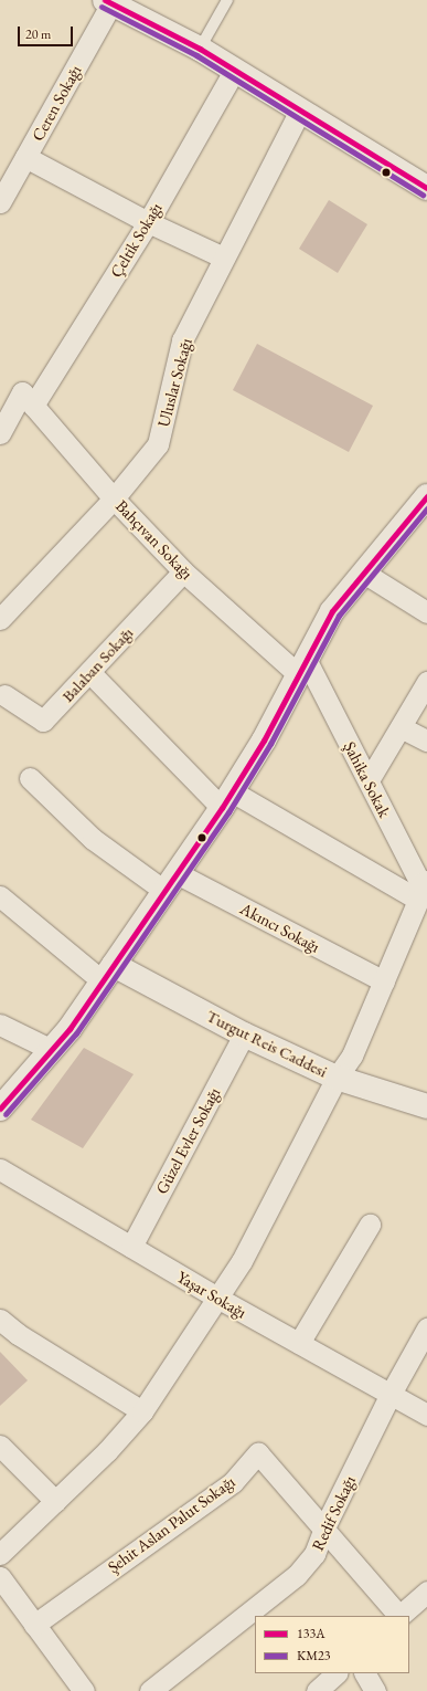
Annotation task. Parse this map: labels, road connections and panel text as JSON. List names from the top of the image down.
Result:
{
  "streets": {
    "street": [
      "Ceren Sokağı",
      "Çeltik Sokağı",
      "Uluslar Sokağı",
      "Bahçıvan Sokağı",
      "Balaban Sokağı",
      "Şahika Sokak",
      "Akıncı Sokağı",
      "Turgut Reis Caddesi",
      "Güzel Evler Sokağı",
      "Yaşar Sokağı",
      "Redif Sokağı",
      "Şehit Aslan Palut Sokağı"
    ]
  },
  "crossings": [
    ["Çeltik Sokağı", "Bahçıvan Sokağı"],
    ["Uluslar Sokağı", "Bahçıvan Sokağı"],
    ["Bahçıvan Sokağı", "Balaban Sokağı"],
    ["Bahçıvan Sokağı", "Şahika Sokak"],
    ["Turgut Reis Caddesi", "Güzel Evler Sokağı"],
    ["Güzel Evler Sokağı", "Yaşar Sokağı"],
    ["Yaşar Sokağı", "Redif Sokağı"],
    ["Redif Sokağı", "Şehit Aslan Palut Sokağı"]
  ],
  "lines": ["transit line 133A", "transit line KM23"],
  "legend": ["133A", "KM23"],
  "scale_bar": "20 m"
}
